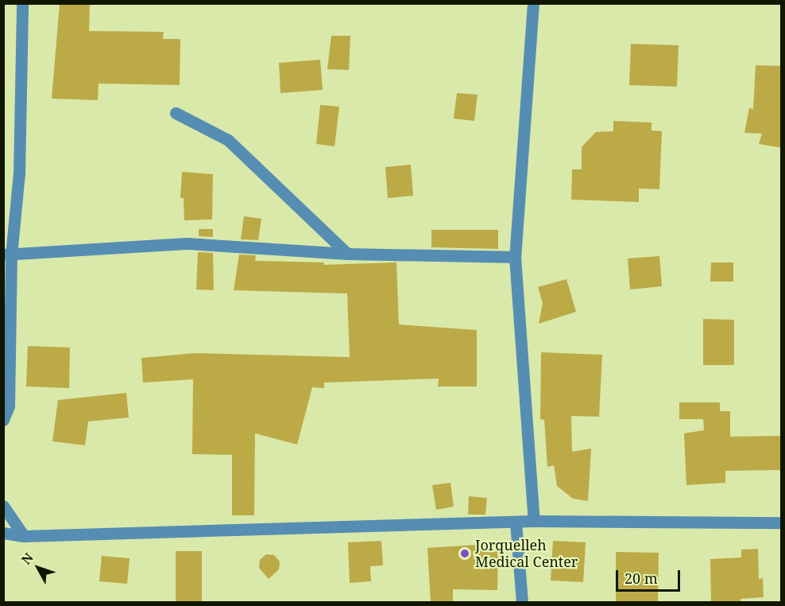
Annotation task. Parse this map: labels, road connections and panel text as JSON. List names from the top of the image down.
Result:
{
  "places": ["Jorquelleh Medical Center"],
  "scale_bar": "20 m",
  "north": "top left"
}
